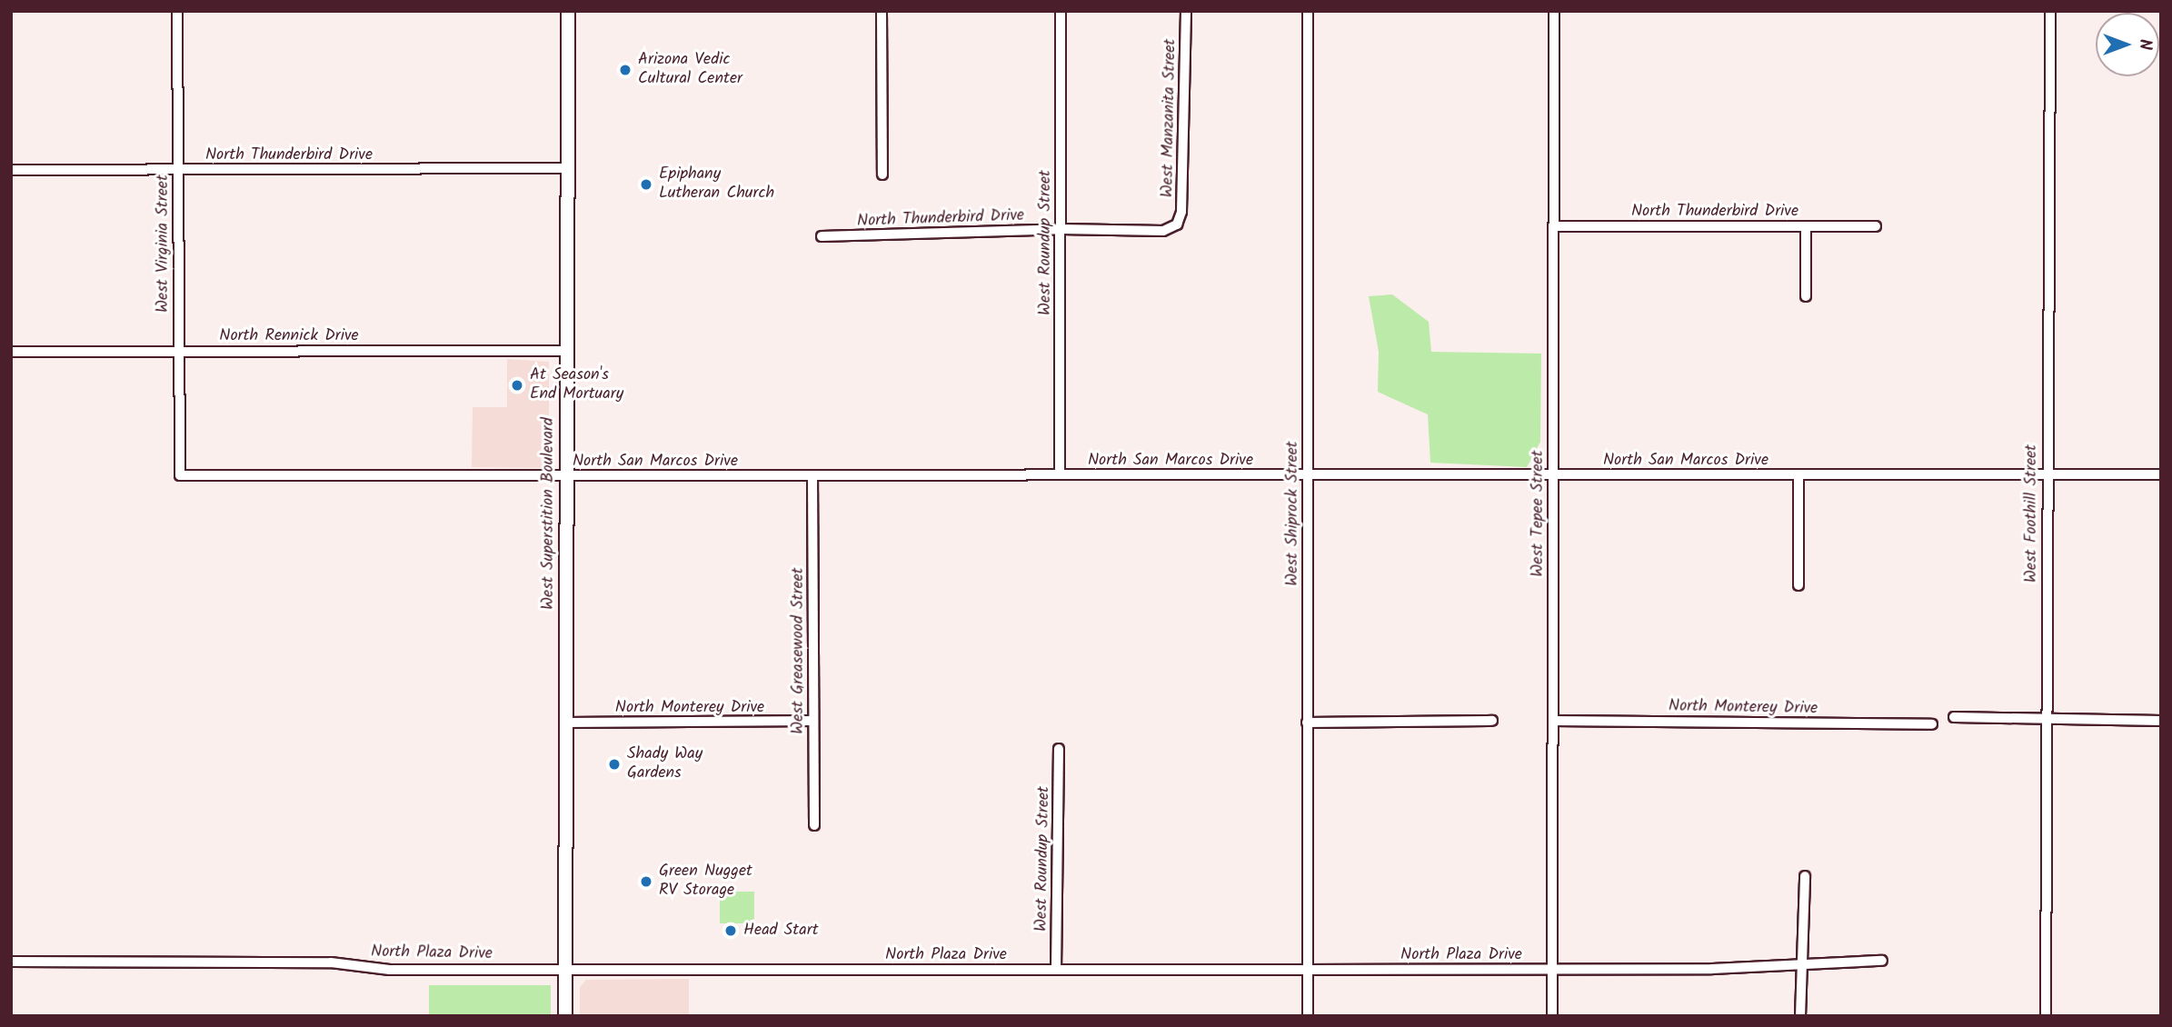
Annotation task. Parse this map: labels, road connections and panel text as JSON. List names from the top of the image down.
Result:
{
  "streets": {
    "main road": ["West Superstition Boulevard"],
    "street": [
      "West Manzanita Street",
      "North Thunderbird Drive",
      "West Roundup Street",
      "West Virginia Street",
      "North Rennick Drive",
      "North San Marcos Drive",
      "West Shiprock Street",
      "West Tepee Street",
      "West Foothill Street",
      "West Greasewood Street",
      "North Monterey Drive",
      "North Plaza Drive"
    ]
  },
  "crossings": [
    ["West Manzanita Street", "North Thunderbird Drive"],
    ["North Thunderbird Drive", "West Roundup Street"],
    ["North Thunderbird Drive", "West Virginia Street"],
    ["North Thunderbird Drive", "West Superstition Boulevard"],
    ["North Thunderbird Drive", "West Tepee Street"],
    ["West Roundup Street", "North San Marcos Drive"],
    ["West Roundup Street", "North Plaza Drive"],
    ["West Virginia Street", "North Rennick Drive"],
    ["West Virginia Street", "North San Marcos Drive"],
    ["North Rennick Drive", "West Superstition Boulevard"],
    ["North San Marcos Drive", "West Superstition Boulevard"],
    ["North San Marcos Drive", "West Shiprock Street"],
    ["North San Marcos Drive", "West Tepee Street"],
    ["North San Marcos Drive", "West Foothill Street"],
    ["North San Marcos Drive", "West Greasewood Street"],
    ["West Superstition Boulevard", "North Monterey Drive"],
    ["West Superstition Boulevard", "North Plaza Drive"],
    ["West Shiprock Street", "North Plaza Drive"],
    ["West Tepee Street", "North Monterey Drive"],
    ["West Tepee Street", "North Plaza Drive"],
    ["West Greasewood Street", "North Monterey Drive"]
  ],
  "places": [
    "Arizona Vedic Cultural Center",
    "Epiphany Lutheran Church",
    "At Season's End Mortuary",
    "Shady Way Gardens",
    "Green Nugget RV Storage",
    "Head Start"
  ],
  "north": "right"
}
